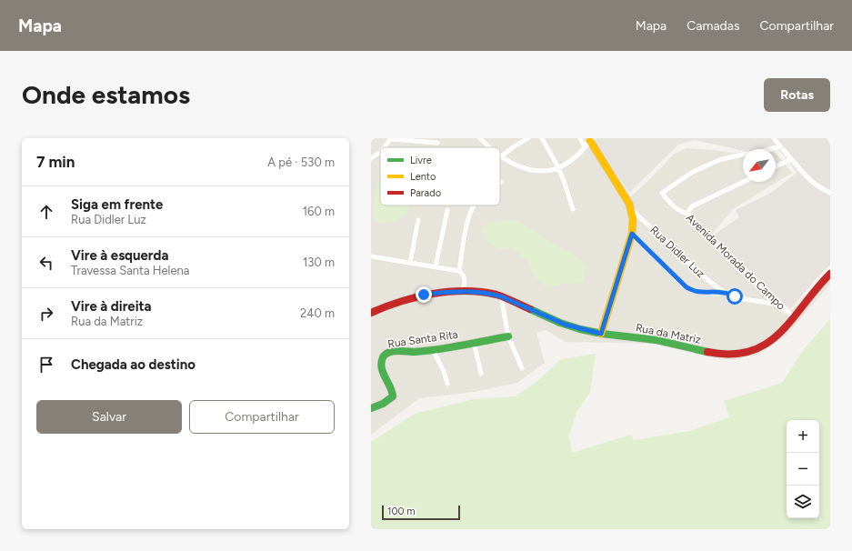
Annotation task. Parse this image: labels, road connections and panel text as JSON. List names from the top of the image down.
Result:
{
  "streets": {
    "street": [
      "Rua Didler Luz",
      "Avenida Morada do Campo",
      "Rua da Matriz",
      "Rua Santa Rita"
    ]
  },
  "crossings": [
    ["Rua Didler Luz", "Avenida Morada do Campo"],
    ["Avenida Morada do Campo", "Rua da Matriz"]
  ],
  "legend": ["Livre", "Lento", "Parado"],
  "scale_bar": "100 m",
  "north": "bottom left",
  "page": {
    "header": "Mapa",
    "nav": ["Mapa", "Camadas", "Compartilhar"],
    "buttons": [
      "Rotas",
      ["Salvar", "Compartilhar"]
    ],
    "title": "Onde estamos",
    "heading": ["7 min", "A pé · 530 m"],
    "list": [
      ["Siga em frente", "Rua Didler Luz", "160 m"],
      ["Vire à esquerda", "Travessa Santa Helena", "130 m"],
      ["Vire à direita", "Rua da Matriz", "240 m"],
      "Chegada ao destino"
    ],
    "map_buttons": ["+", "−"],
    "scale": "100 m"
  }
}
